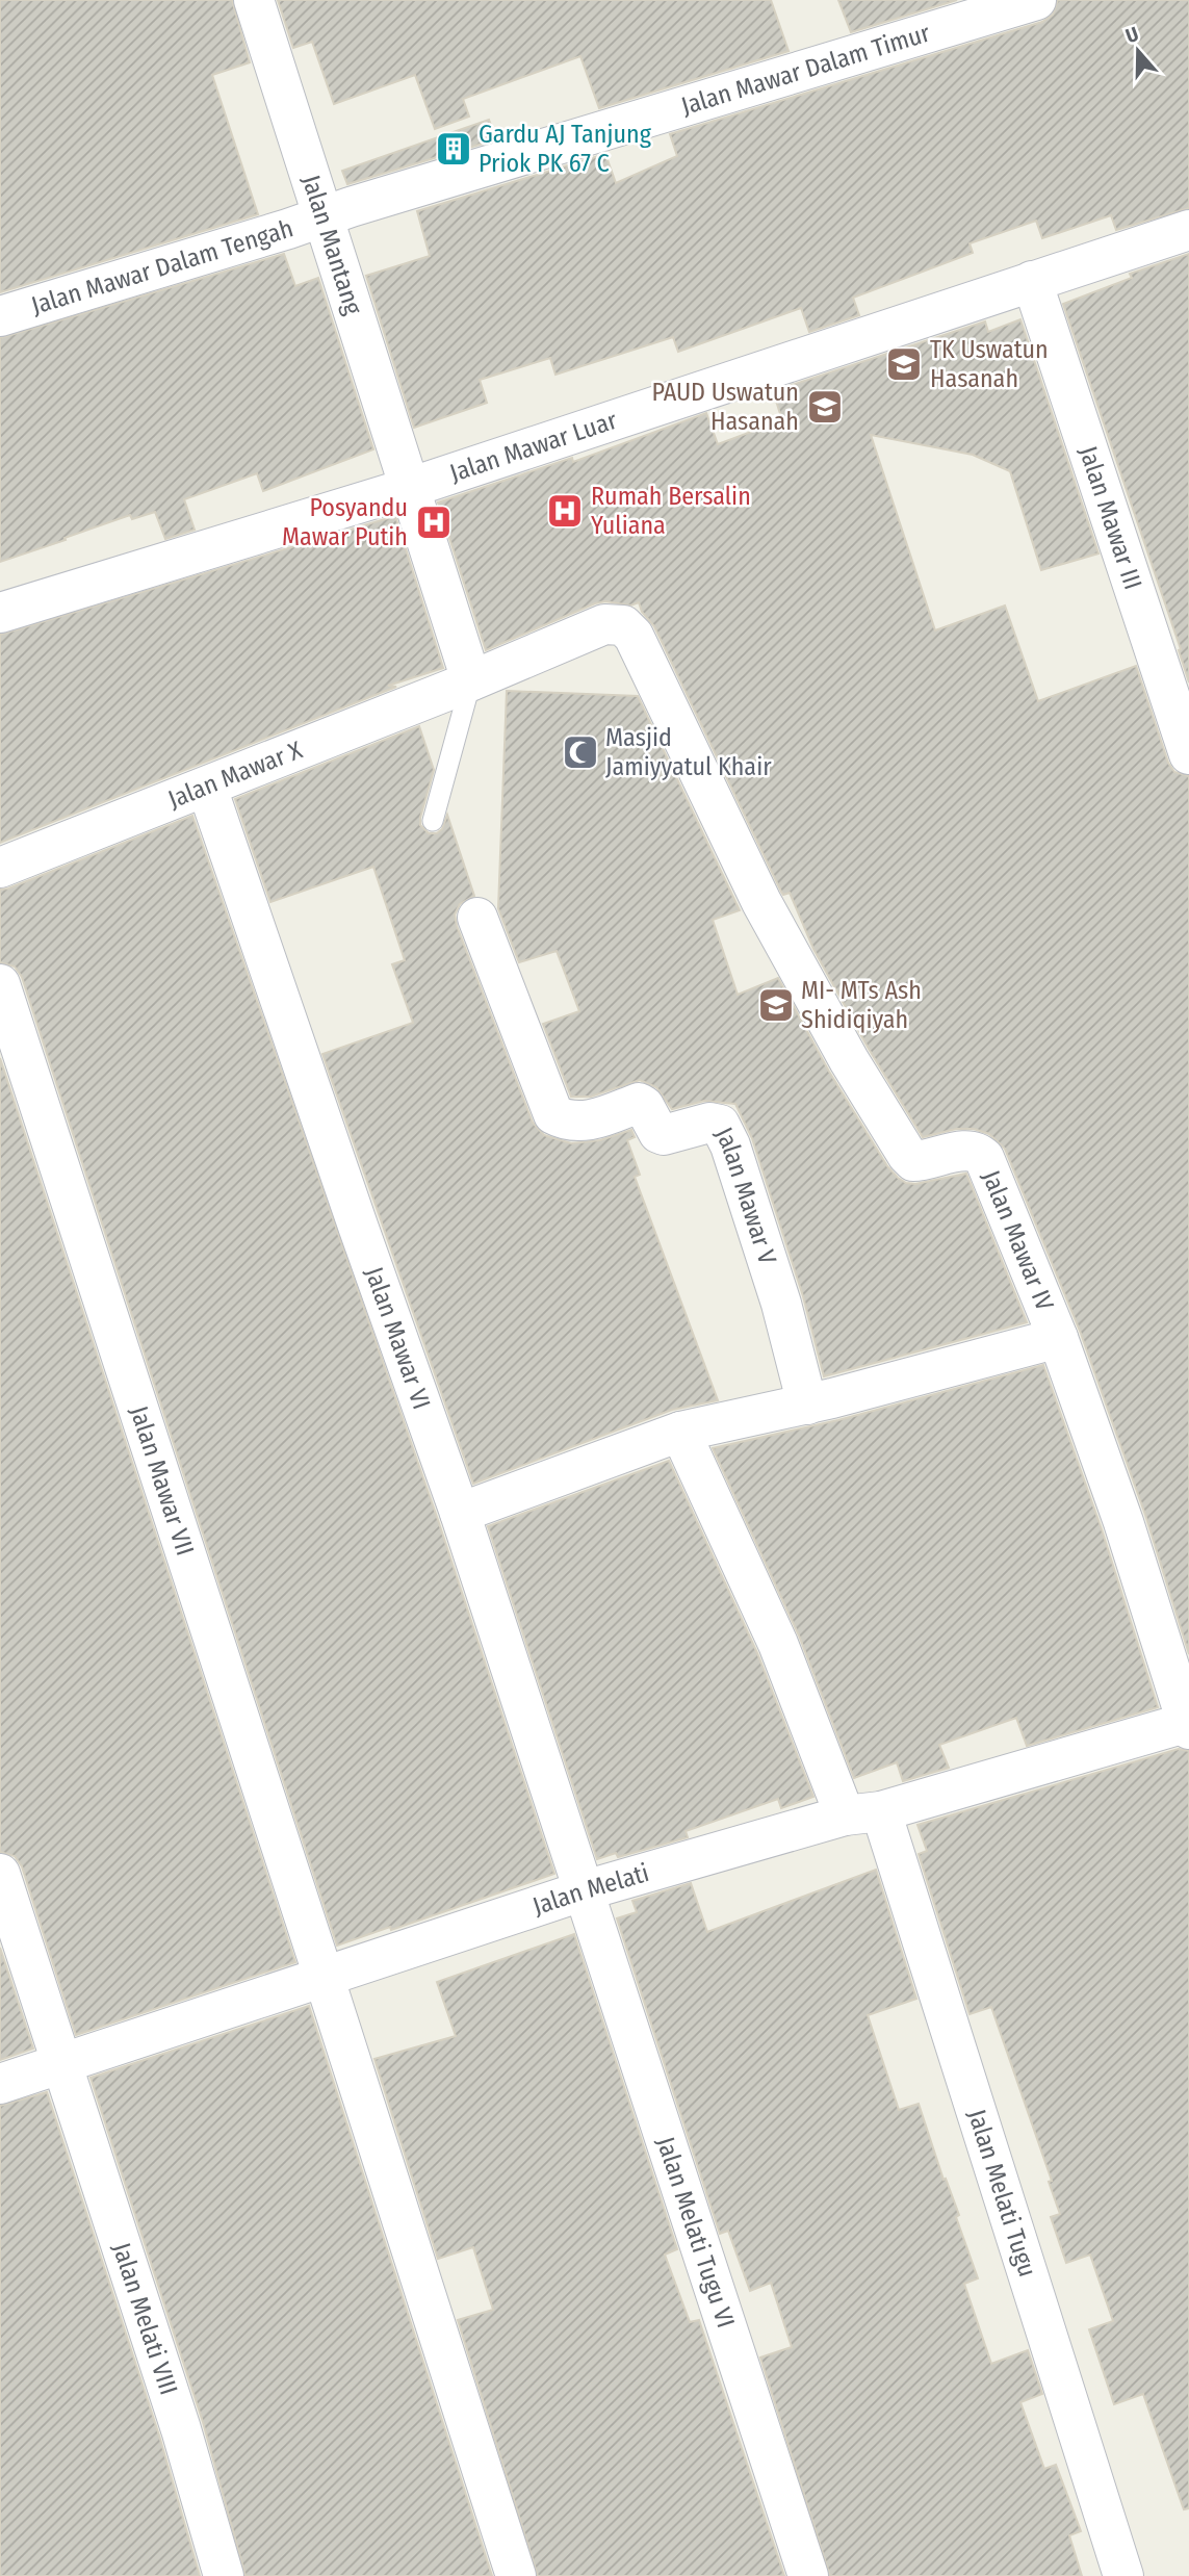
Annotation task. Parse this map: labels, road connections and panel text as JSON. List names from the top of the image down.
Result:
{
  "streets": {
    "street": [
      "Jalan Mawar Dalam Timur",
      "Jalan Mantang",
      "Jalan Mawar Dalam Tengah",
      "Jalan Mawar Luar",
      "Jalan Mawar III",
      "Jalan Mawar X",
      "Jalan Mawar V",
      "Jalan Mawar IV",
      "Jalan Mawar VI",
      "Jalan Mawar VII",
      "Jalan Melati",
      "Jalan Melati Tugu",
      "Jalan Melati Tugu VI",
      "Jalan Melati VIII"
    ]
  },
  "crossings": [
    ["Jalan Mawar Dalam Timur", "Jalan Mantang"],
    ["Jalan Mawar Dalam Timur", "Jalan Mawar Dalam Tengah"],
    ["Jalan Mantang", "Jalan Mawar Dalam Tengah"],
    ["Jalan Mantang", "Jalan Mawar Luar"],
    ["Jalan Mawar Luar", "Jalan Mawar III"],
    ["Jalan Mawar X", "Jalan Mawar IV"],
    ["Jalan Mawar X", "Jalan Mawar VI"],
    ["Jalan Mawar IV", "Jalan Melati"],
    ["Jalan Mawar VI", "Jalan Melati"],
    ["Jalan Mawar VI", "Jalan Melati Tugu VI"],
    ["Jalan Mawar VII", "Jalan Melati"],
    ["Jalan Melati", "Jalan Melati Tugu"],
    ["Jalan Melati", "Jalan Melati Tugu VI"],
    ["Jalan Melati", "Jalan Melati VIII"]
  ],
  "places": {
    "building": ["Gardu AJ Tanjung Priok PK 67 C"],
    "school or university": ["TK Uswatun Hasanah", "PAUD Uswatun Hasanah", "MI- MTs Ash Shidiqiyah"],
    "hospital": ["Rumah Bersalin Yuliana", "Posyandu Mawar Putih"],
    "mosque": ["Masjid Jamiyyatul Khair"]
  },
  "north": "top"
}
